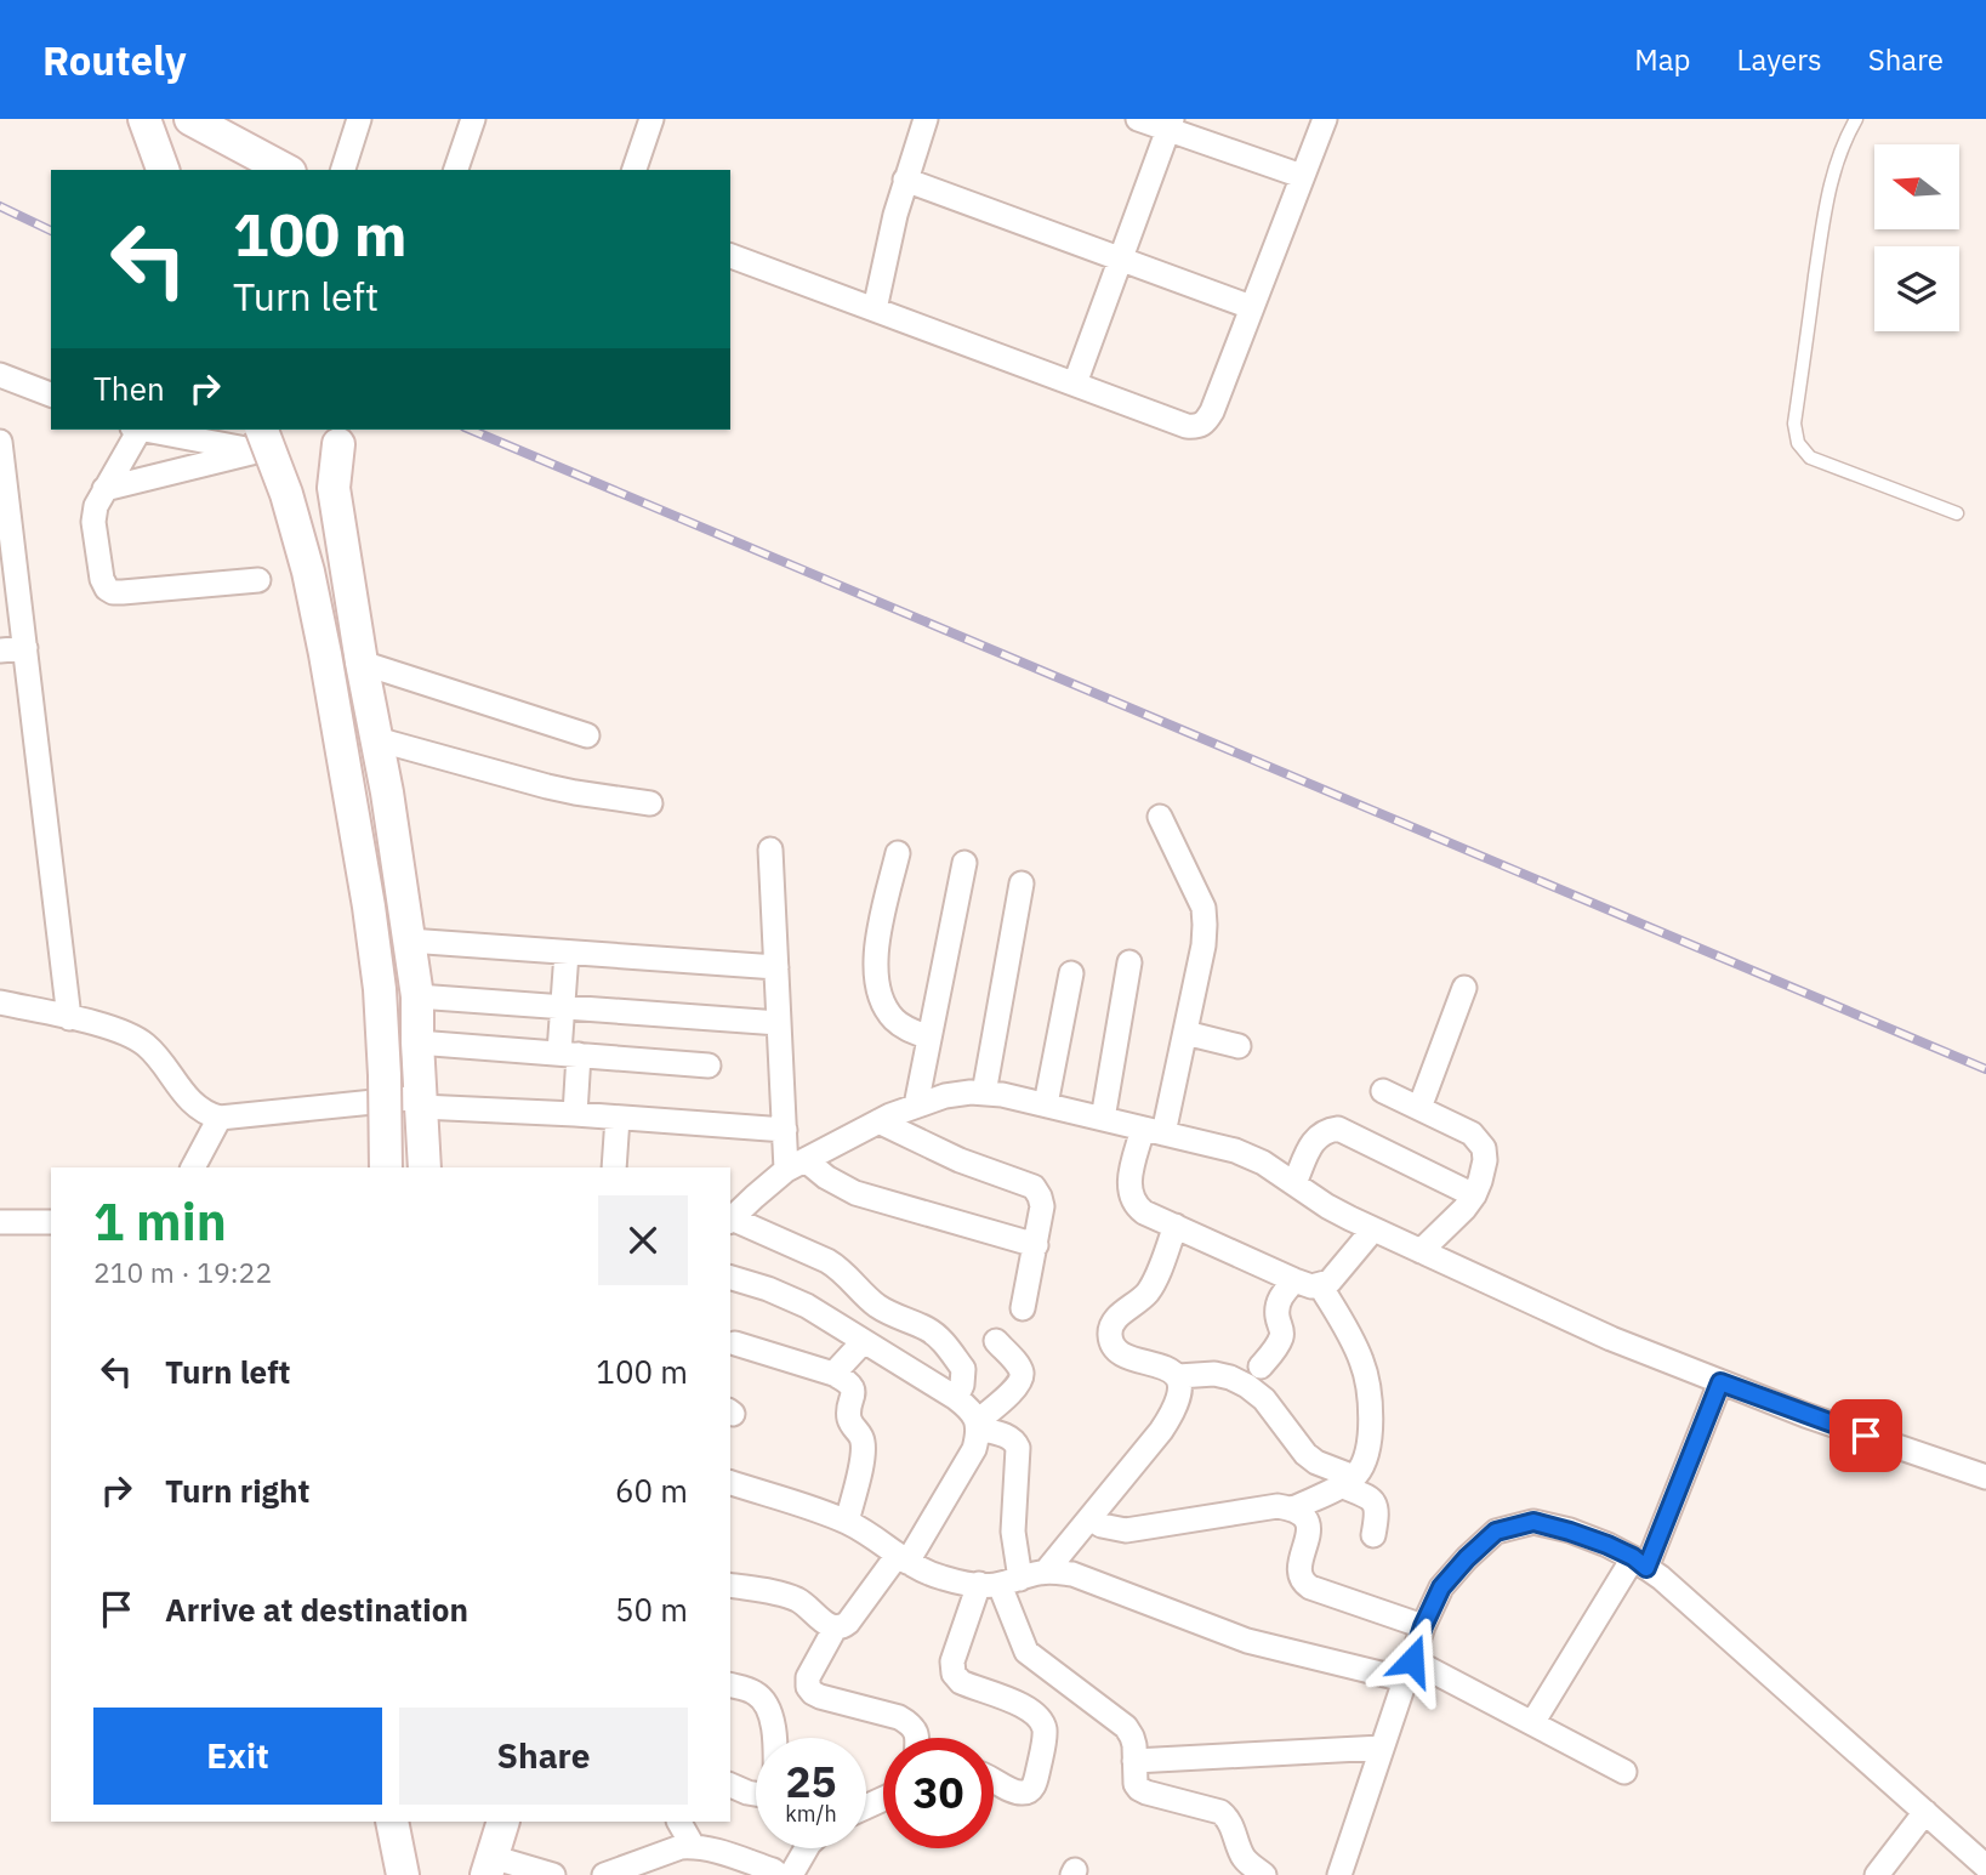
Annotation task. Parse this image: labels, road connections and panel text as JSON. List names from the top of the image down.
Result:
{
  "north": "left",
  "page": {
    "header": "Routely",
    "nav": ["Map", "Layers", "Share"],
    "turn": ["100 m", "Turn left"],
    "then": "Then",
    "heading": ["1 min", "210 m · 19:22"],
    "list": [
      {
        "name": "Turn left",
        "value": "100 m"
      },
      {
        "name": "Turn right",
        "value": "60 m"
      },
      {
        "name": "Arrive at destination",
        "value": "50 m"
      }
    ],
    "buttons": ["Exit", "Share"],
    "speed": "25 km/h",
    "limit": "30"
  }
}
